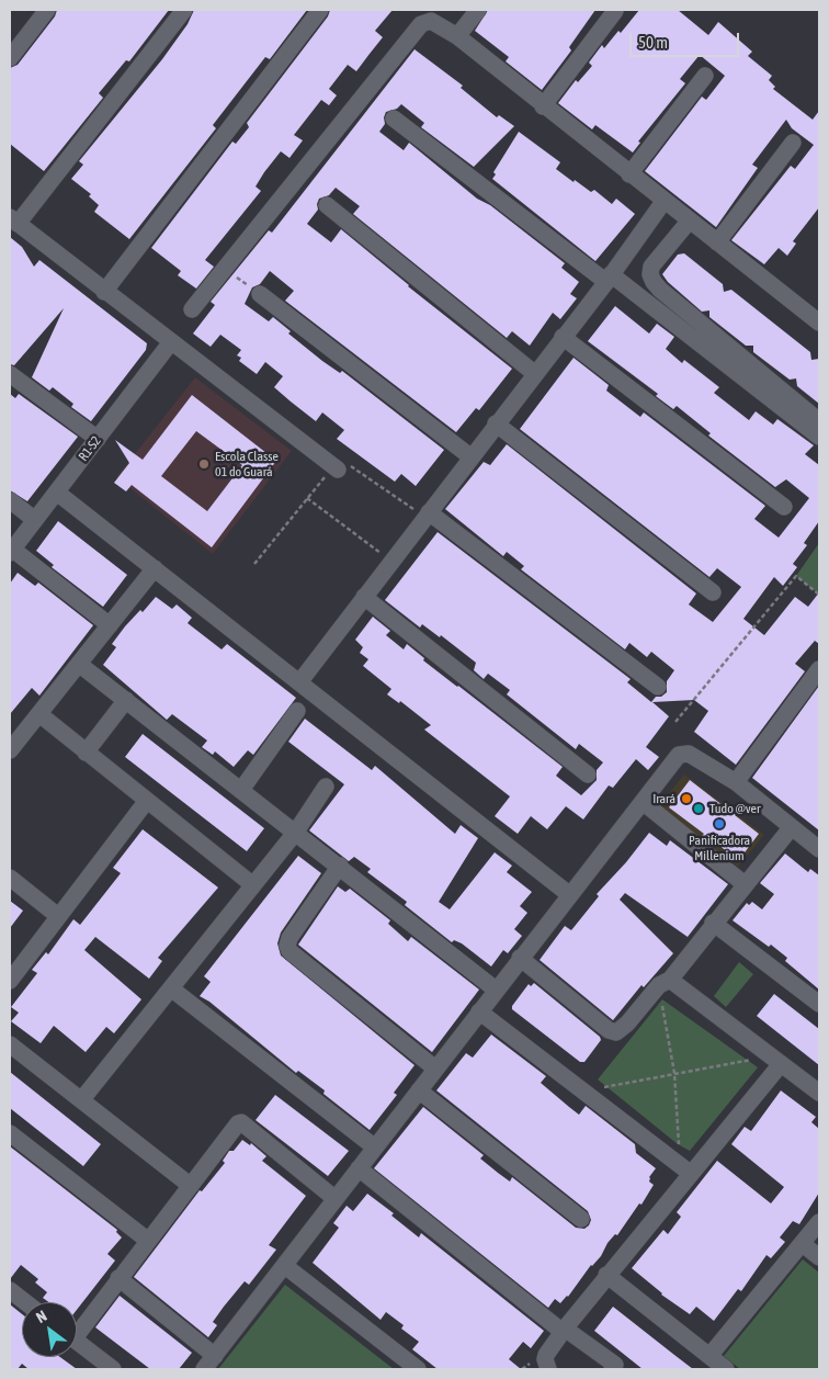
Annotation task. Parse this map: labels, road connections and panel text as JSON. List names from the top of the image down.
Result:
{
  "streets": {
    "street": ["R1-S2"]
  },
  "places": [
    "Escola Classe 01 do Guará",
    "Irará",
    "Tudo @ver",
    "Panificadora Millenium"
  ],
  "scale_bar": "50 m",
  "north": "top left"
}
